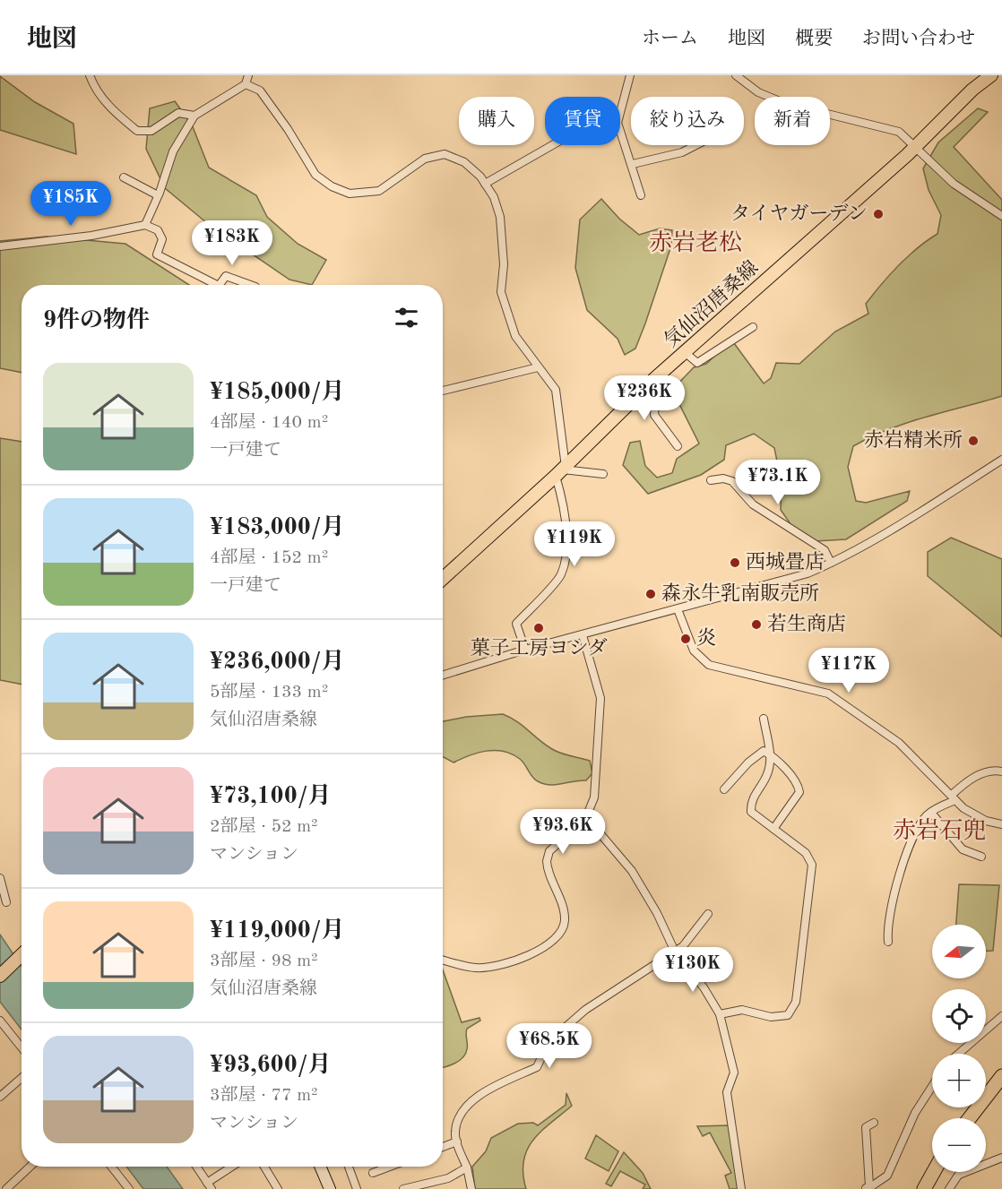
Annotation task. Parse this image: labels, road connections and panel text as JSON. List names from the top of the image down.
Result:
{
  "streets": {
    "main road": ["気仙沼唐桑線"]
  },
  "districts": ["赤岩老松", "赤岩石兜"],
  "places": [
    "タイヤガーデン",
    "赤岩精米所",
    "西城畳店",
    "森永牛乳南販売所",
    "若生商店",
    "菓子工房ヨシダ",
    "炎"
  ],
  "north": "left",
  "page": {
    "header": "地図",
    "nav": [
      "ホーム",
      "地図",
      "概要",
      "お問い合わせ"
    ],
    "chip": [
      "購入",
      "賃貸",
      "絞り込み",
      "新着"
    ],
    "price": [
      "¥185K",
      "¥183K",
      "¥236K",
      "¥73.1K",
      "¥119K",
      "¥117K",
      "¥93.6K",
      "¥130K",
      "¥68.5K"
    ],
    "heading": "9件の物件",
    "list": [
      {
        "name": "¥185,000/月",
        "note": "4部屋 · 140 m² · 一戸建て"
      },
      {
        "name": "¥183,000/月",
        "note": "4部屋 · 152 m² · 一戸建て"
      },
      {
        "name": "¥236,000/月",
        "note": "5部屋 · 133 m² · 気仙沼唐桑線"
      },
      {
        "name": "¥73,100/月",
        "note": "2部屋 · 52 m² · マンション"
      },
      {
        "name": "¥119,000/月",
        "note": "3部屋 · 98 m² · 気仙沼唐桑線"
      },
      {
        "name": "¥93,600/月",
        "note": "3部屋 · 77 m² · マンション"
      }
    ],
    "map_buttons": ["+", "−"]
  }
}
